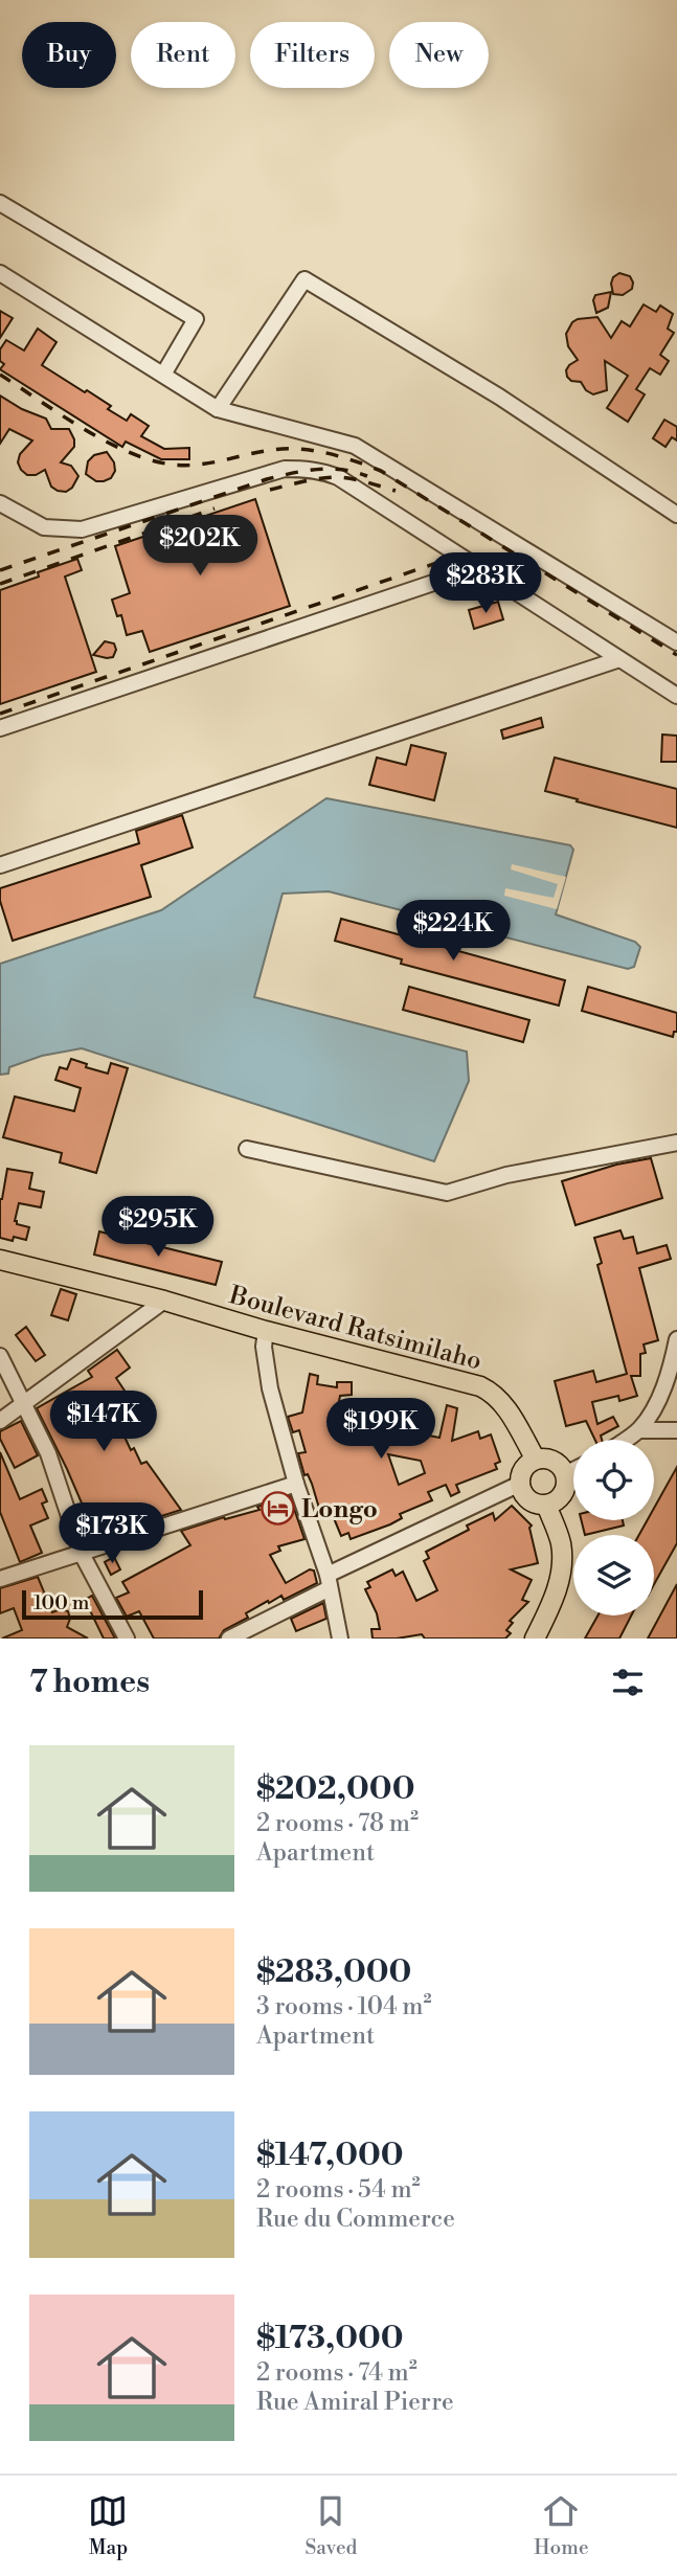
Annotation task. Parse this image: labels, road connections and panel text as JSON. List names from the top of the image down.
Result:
{
  "streets": {
    "main road": ["Boulevard Ratsimilaho"]
  },
  "places": {
    "hotel": ["Longo"]
  },
  "scale_bar": "100 m",
  "page": {
    "chip": [
      "Buy",
      "Rent",
      "Filters",
      "New"
    ],
    "price": [
      "$202K",
      "$283K",
      "$224K",
      "$295K",
      "$147K",
      "$199K",
      "$173K"
    ],
    "scale": "100 m",
    "heading": "7 homes",
    "list": [
      {
        "name": "$202,000",
        "note": "2 rooms · 78 m² · Apartment"
      },
      {
        "name": "$283,000",
        "note": "3 rooms · 104 m² · Apartment"
      },
      {
        "name": "$147,000",
        "note": "2 rooms · 54 m² · Rue du Commerce"
      },
      {
        "name": "$173,000",
        "note": "2 rooms · 74 m² · Rue Amiral Pierre"
      }
    ],
    "tabs": ["Map", "Saved", "Home"]
  }
}
